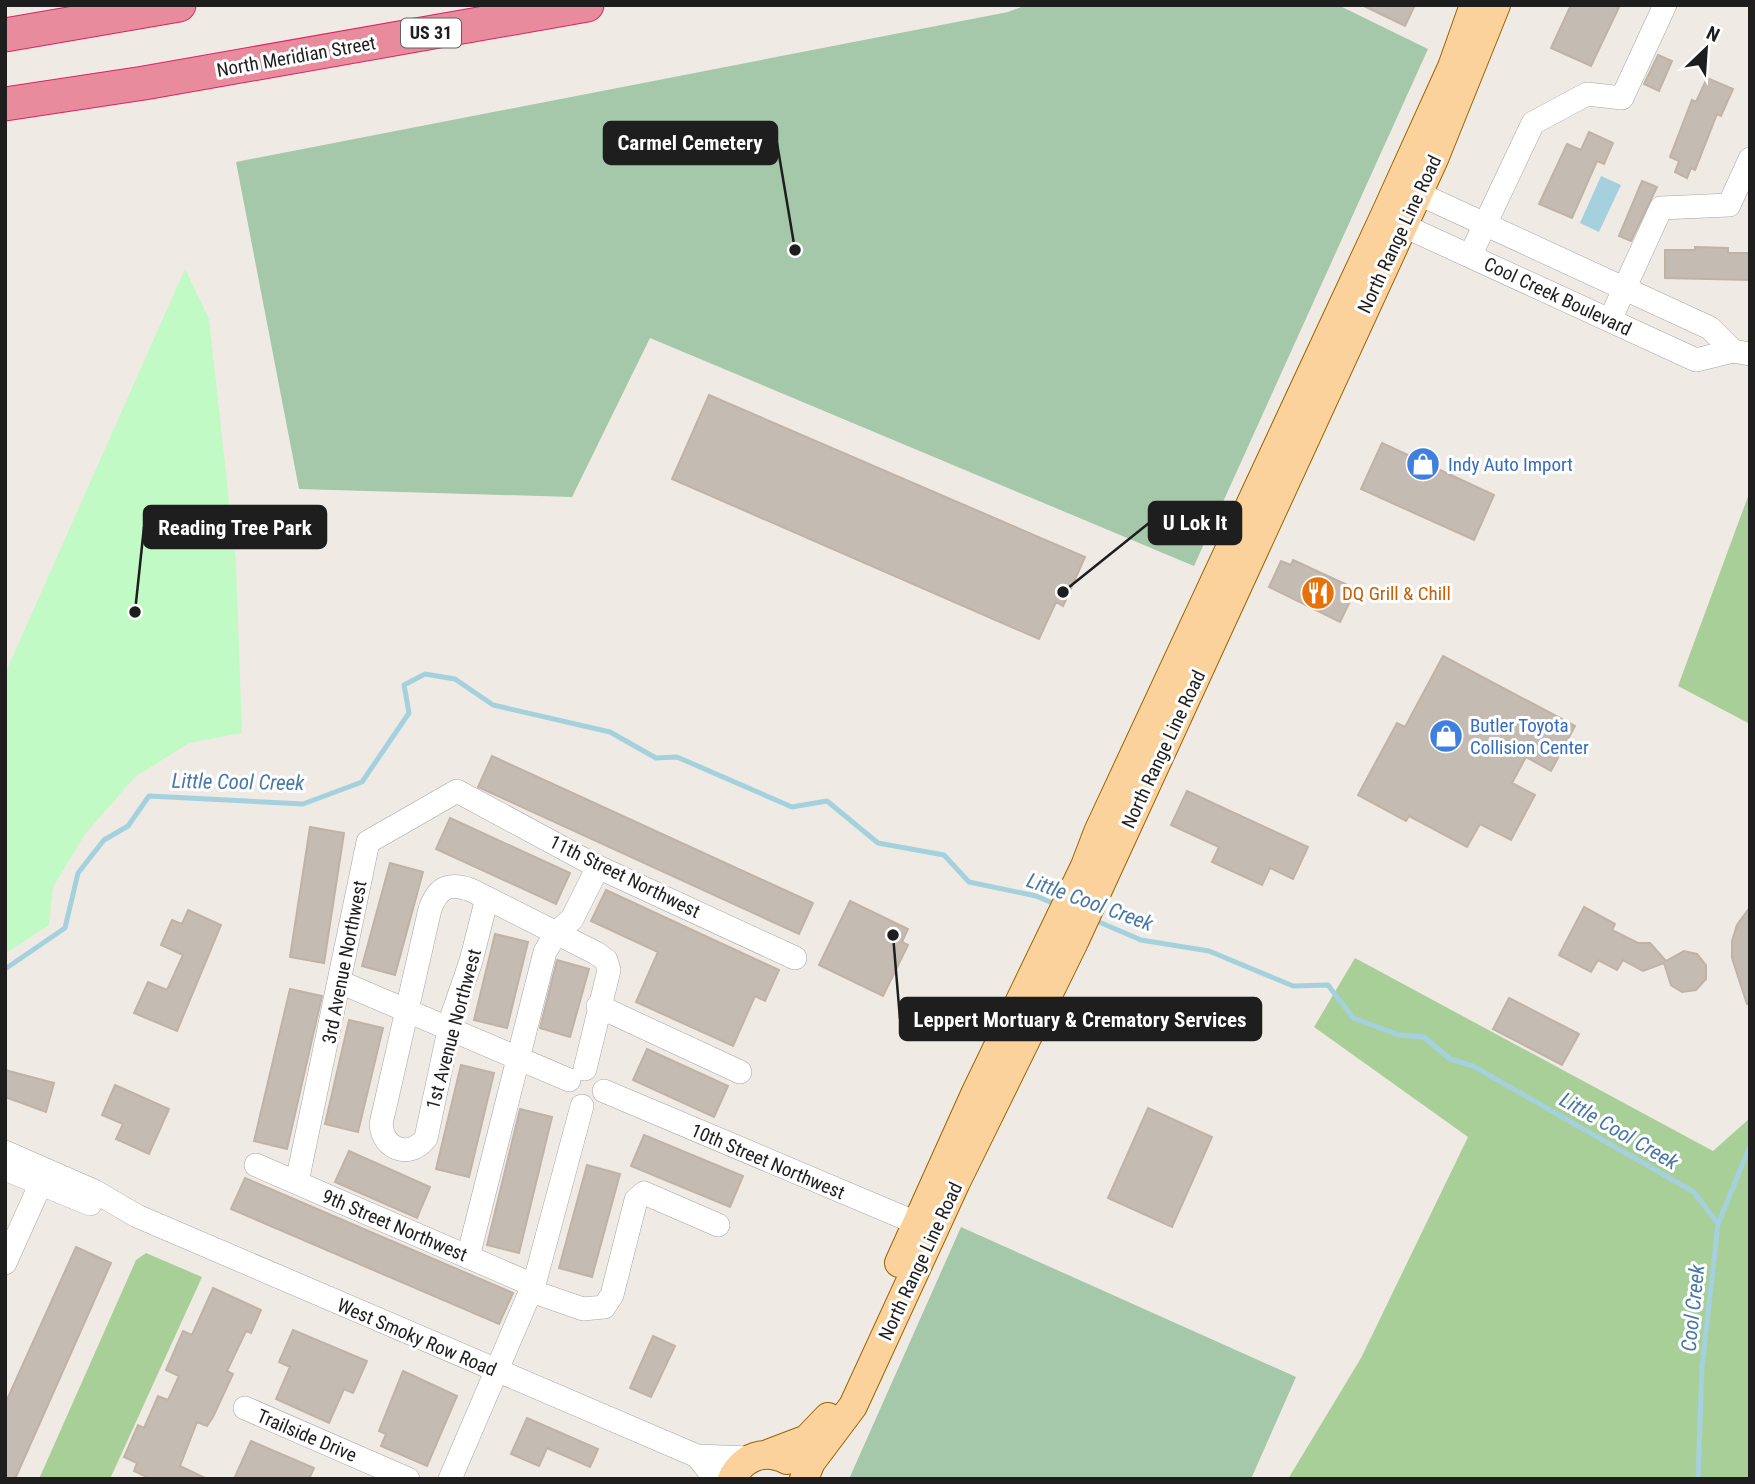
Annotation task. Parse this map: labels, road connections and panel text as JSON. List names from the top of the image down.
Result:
{
  "streets": {
    "highway": ["US 31", "North Meridian Street"],
    "main road": ["North Range Line Road"],
    "street": [
      "Cool Creek Boulevard",
      "11th Street Northwest",
      "3rd Avenue Northwest",
      "1st Avenue Northwest",
      "10th Street Northwest",
      "9th Street Northwest",
      "West Smoky Row Road",
      "Trailside Drive"
    ]
  },
  "crossings": [
    ["North Range Line Road", "Cool Creek Boulevard"],
    ["North Range Line Road", "10th Street Northwest"],
    ["North Range Line Road", "West Smoky Row Road"],
    ["11th Street Northwest", "3rd Avenue Northwest"],
    ["3rd Avenue Northwest", "9th Street Northwest"]
  ],
  "water": ["Little Cool Creek", "Cool Creek"],
  "places": {
    "other": [
      "Carmel Cemetery",
      "U Lok It",
      "Reading Tree Park",
      "Leppert Mortuary & Crematory Services"
    ],
    "shop": ["Indy Auto Import", "Butler Toyota Collision Center"],
    "restaurant": ["DQ Grill & Chill"]
  },
  "north": "top right"
}
